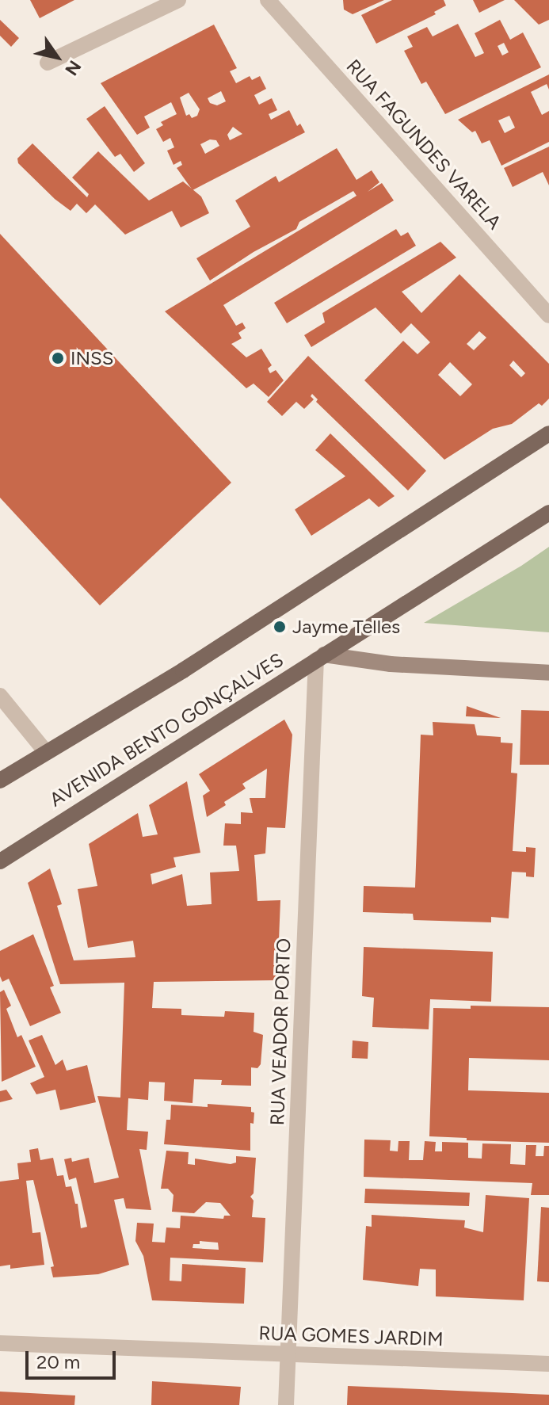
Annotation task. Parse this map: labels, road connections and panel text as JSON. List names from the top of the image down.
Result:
{
  "streets": {
    "main road": ["AVENIDA BENTO GONÇALVES"],
    "street": ["RUA FAGUNDES VARELA", "RUA VEADOR PORTO", "RUA GOMES JARDIM"]
  },
  "crossings": [
    ["AVENIDA BENTO GONÇALVES", "RUA VEADOR PORTO"],
    ["RUA VEADOR PORTO", "RUA GOMES JARDIM"]
  ],
  "places": ["INSS", "Jayme Telles"],
  "scale_bar": "20 m",
  "north": "bottom right"
}
